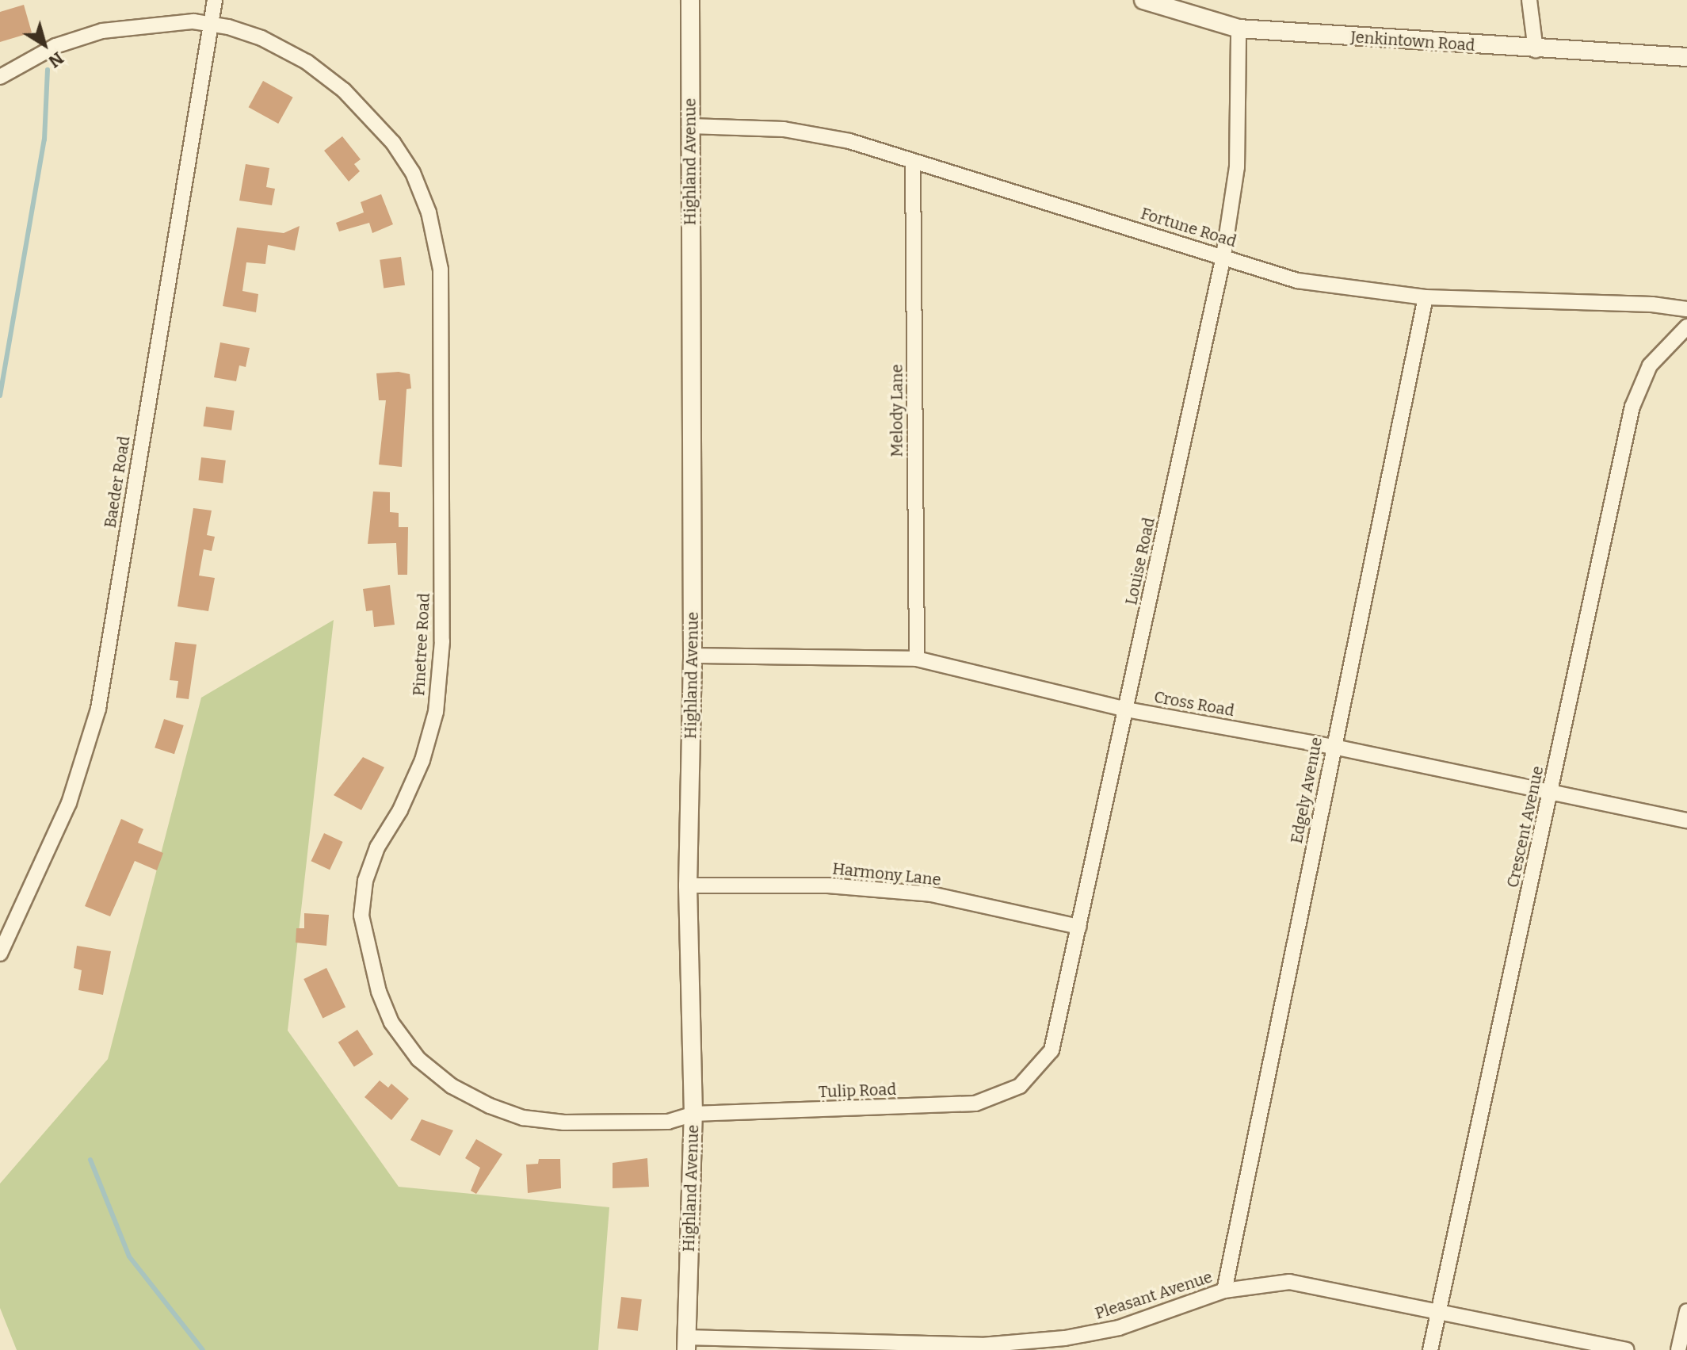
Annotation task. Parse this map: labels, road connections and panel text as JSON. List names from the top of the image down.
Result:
{
  "streets": {
    "street": [
      "Jenkintown Road",
      "Highland Avenue",
      "Fortune Road",
      "Melody Lane",
      "Baeder Road",
      "Louise Road",
      "Pinetree Road",
      "Cross Road",
      "Edgely Avenue",
      "Crescent Avenue",
      "Harmony Lane",
      "Tulip Road",
      "Pleasant Avenue"
    ]
  },
  "crossings": [
    ["Jenkintown Road", "Louise Road"],
    ["Highland Avenue", "Fortune Road"],
    ["Highland Avenue", "Pinetree Road"],
    ["Highland Avenue", "Cross Road"],
    ["Highland Avenue", "Harmony Lane"],
    ["Highland Avenue", "Tulip Road"],
    ["Highland Avenue", "Pleasant Avenue"],
    ["Fortune Road", "Melody Lane"],
    ["Fortune Road", "Louise Road"],
    ["Fortune Road", "Edgely Avenue"],
    ["Melody Lane", "Cross Road"],
    ["Baeder Road", "Pinetree Road"],
    ["Louise Road", "Cross Road"],
    ["Louise Road", "Harmony Lane"],
    ["Louise Road", "Tulip Road"],
    ["Pinetree Road", "Tulip Road"],
    ["Cross Road", "Edgely Avenue"],
    ["Cross Road", "Crescent Avenue"],
    ["Edgely Avenue", "Pleasant Avenue"],
    ["Crescent Avenue", "Pleasant Avenue"]
  ],
  "north": "bottom right"
}
